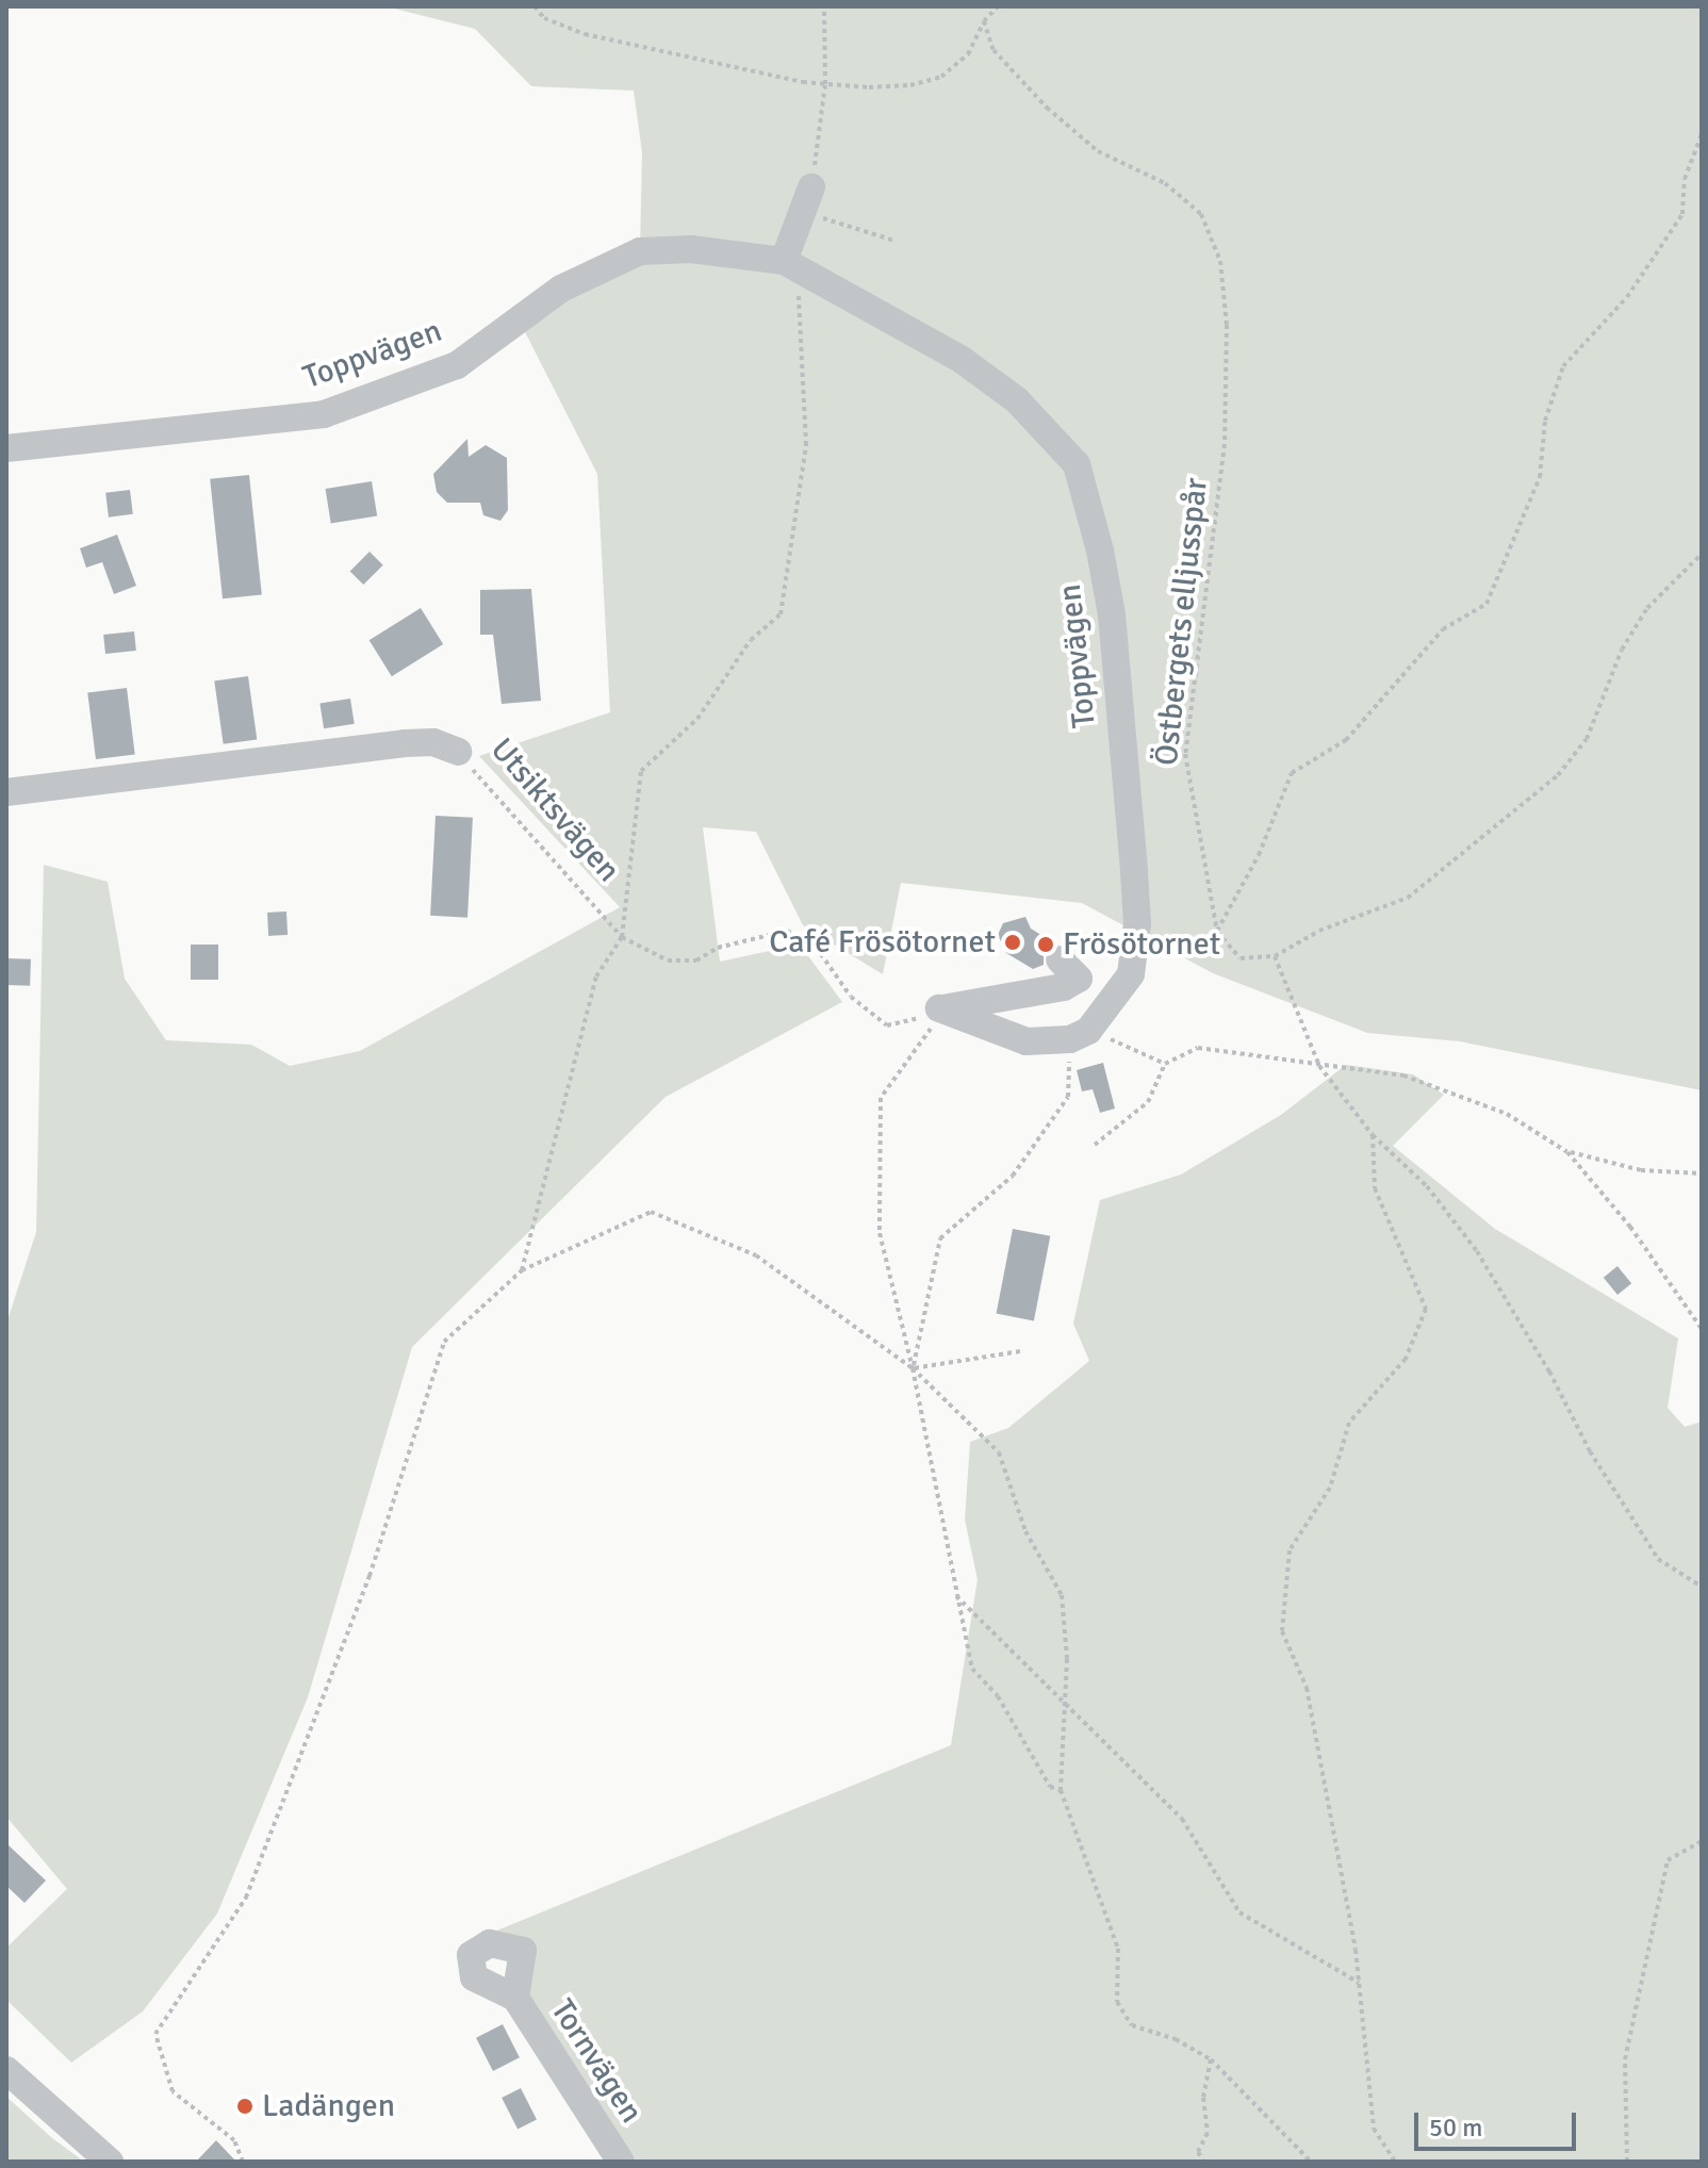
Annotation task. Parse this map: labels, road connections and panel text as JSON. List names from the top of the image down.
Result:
{
  "streets": {
    "street": ["Toppvägen", "Utsiktsvägen", "Tornvägen"],
    "path": ["Östbergets elljusspår"]
  },
  "places": ["Café Frösötornet", "Frösötornet", "Ladängen"],
  "scale_bar": "50 m"
}
